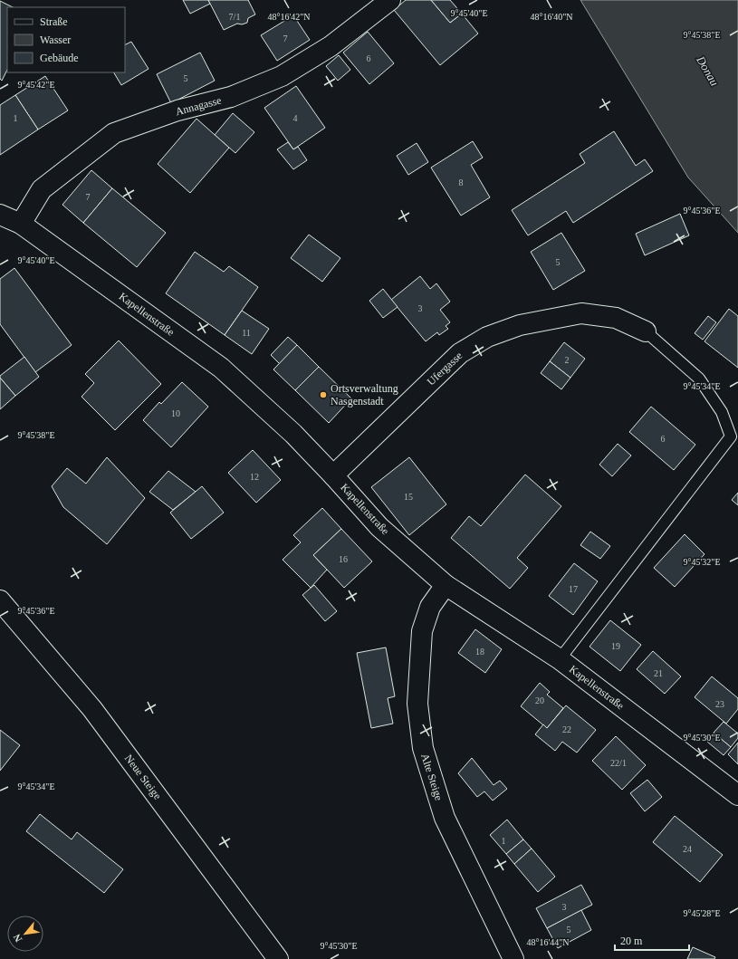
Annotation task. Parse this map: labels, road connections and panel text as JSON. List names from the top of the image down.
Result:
{
  "streets": {
    "street": [
      "Annagasse",
      "Kapellenstraße",
      "Ufergasse",
      "Neue Steige",
      "Alte Steige"
    ]
  },
  "crossings": [
    ["Annagasse", "Kapellenstraße"],
    ["Kapellenstraße", "Ufergasse"],
    ["Kapellenstraße", "Alte Steige"]
  ],
  "water": ["Donau"],
  "places": ["Ortsverwaltung Nasgenstadt"],
  "house_numbers": [
    "7/1",
    "7",
    "6",
    "5",
    "1",
    "4",
    "8",
    "7",
    "5",
    "3",
    "11",
    "2",
    "10",
    "6",
    "12",
    "15",
    "16",
    "17",
    "19",
    "18",
    "21",
    "20",
    "23",
    "22",
    "22/1",
    "1",
    "24",
    "3",
    "5"
  ],
  "legend": ["Straße", "Wasser", "Gebäude"],
  "scale_bar": "20 m",
  "north": "bottom left",
  "coordinates": [
    "9°45'40\"E",
    "48°16'42\"N",
    "48°16'40\"N",
    "9°45'38\"E",
    "9°45'42\"E",
    "9°45'36\"E",
    "9°45'34\"E",
    "9°45'32\"E",
    "9°45'30\"E",
    "9°45'28\"E",
    "48°16'44\"N"
  ]
}
